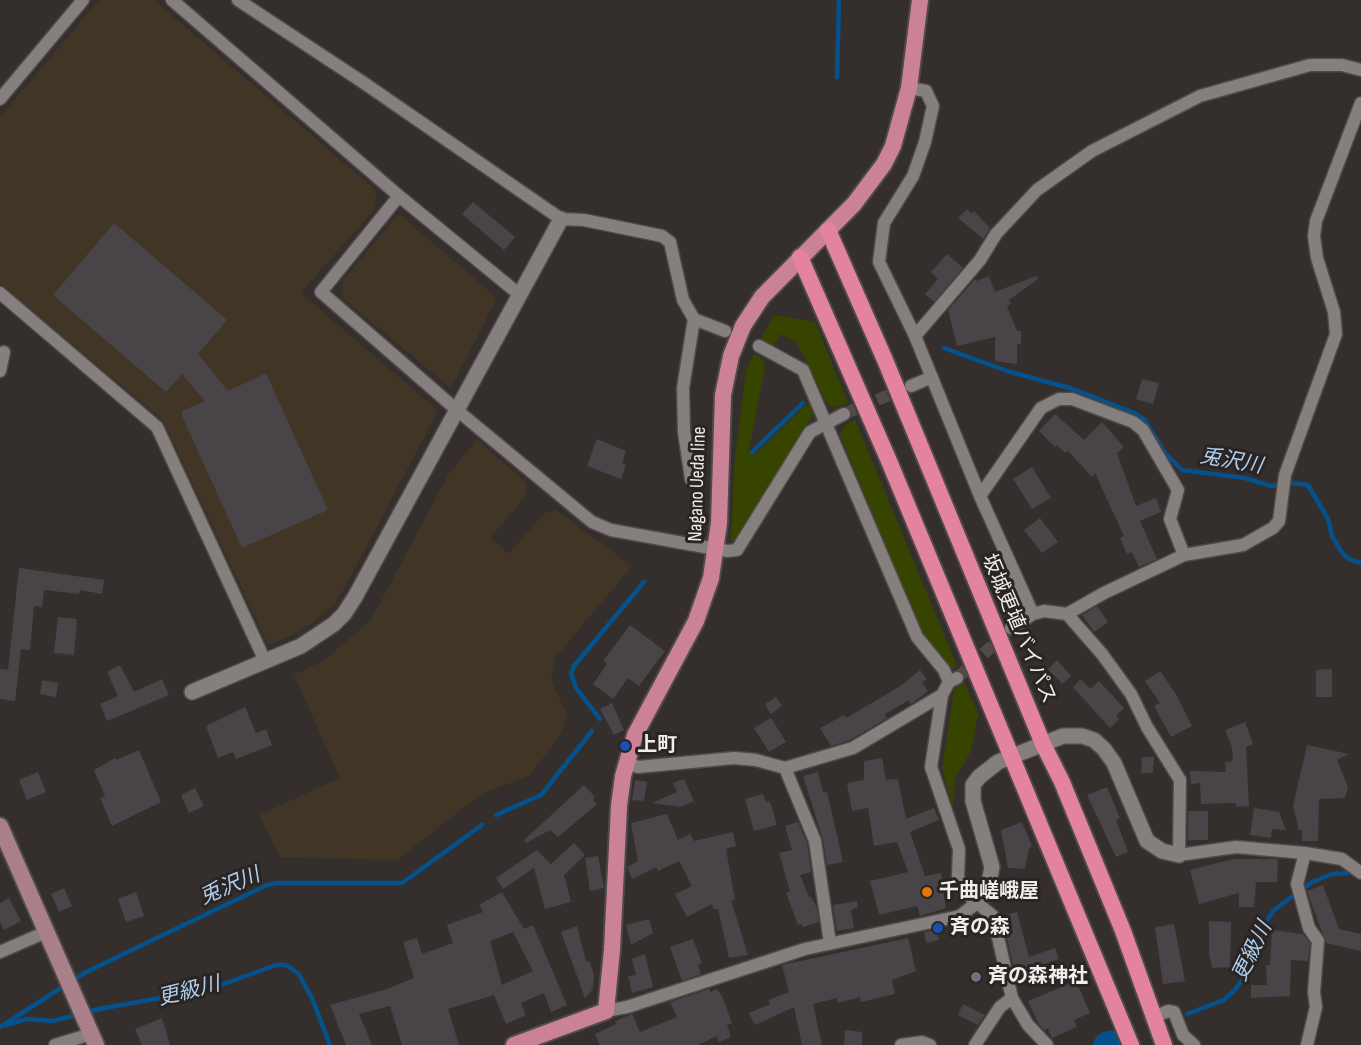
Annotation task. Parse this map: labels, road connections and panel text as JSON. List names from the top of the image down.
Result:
{
  "streets": {
    "highway": ["坂城更埴バイパス"],
    "main road": ["Nagano Ueda line"]
  },
  "crossings": [
    ["Nagano Ueda line", "坂城更埴バイパス"]
  ],
  "water": ["兎沢川", "更級川"],
  "places": [
    "上町",
    "千曲嵯峨屋",
    "斉の森",
    "斉の森神社"
  ]
}
